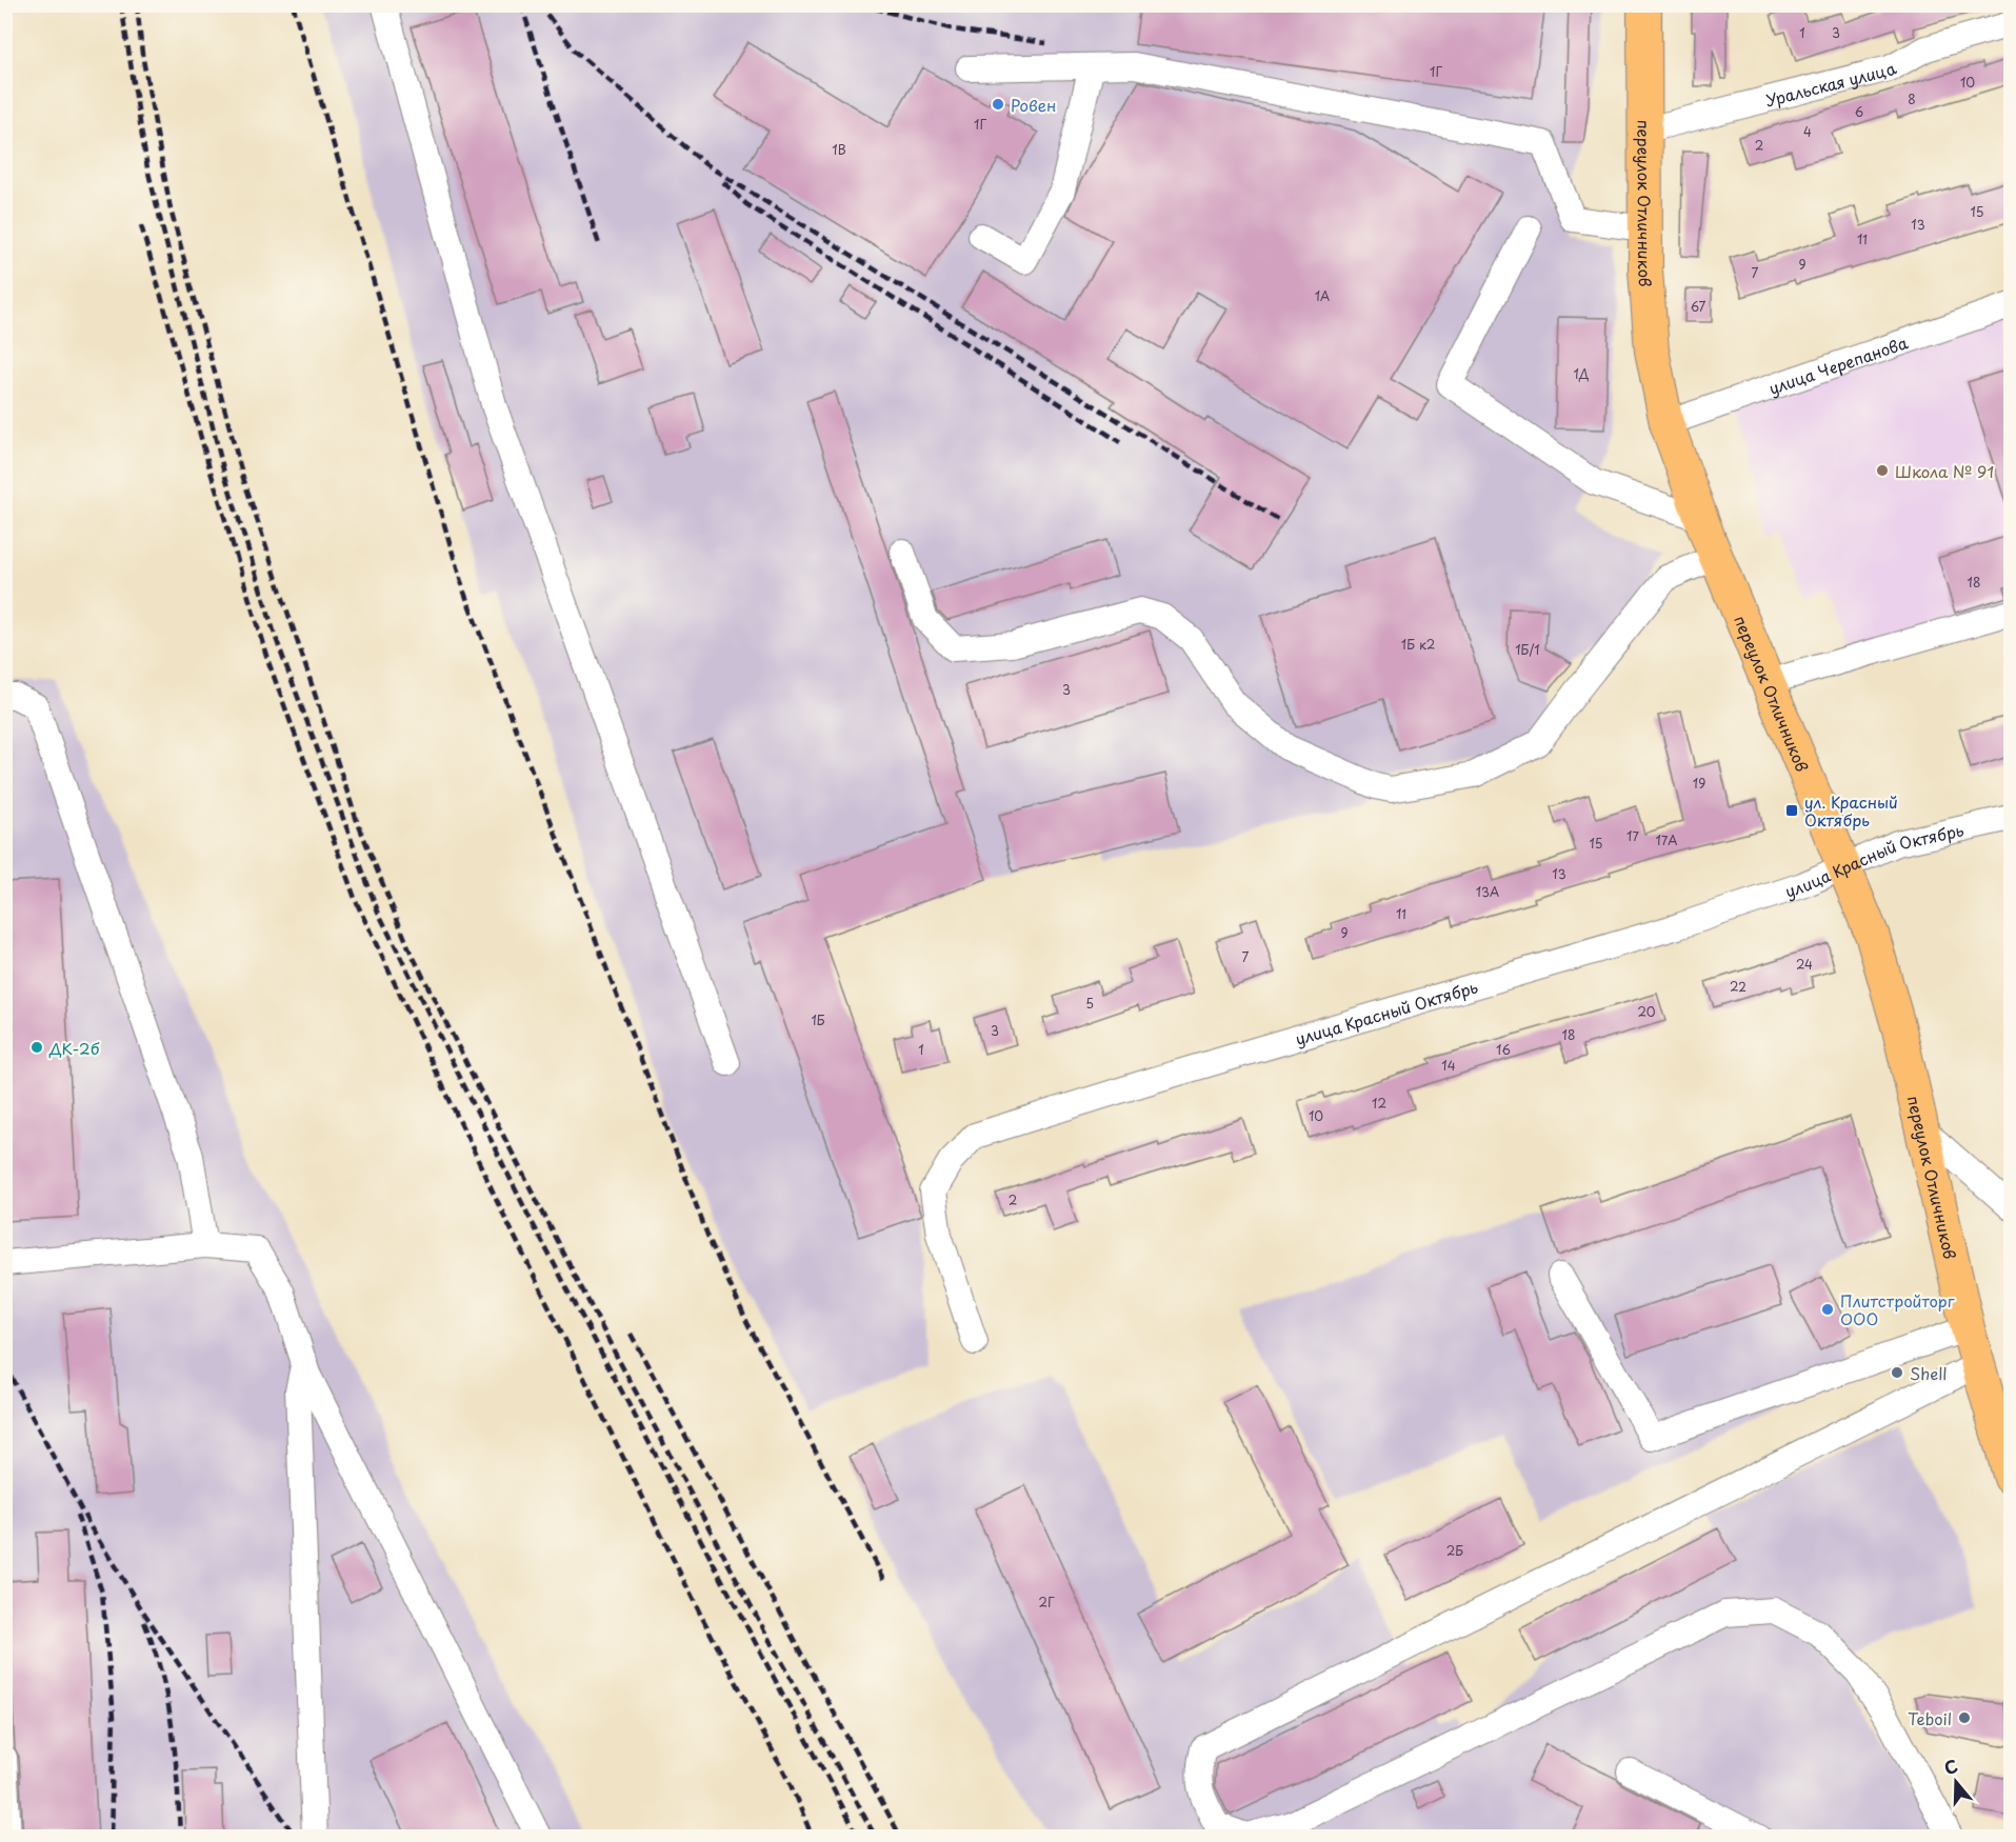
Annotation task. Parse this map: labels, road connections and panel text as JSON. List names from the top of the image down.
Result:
{
  "streets": {
    "main road": ["переулок Отличников"],
    "street": ["Уральская улица", "улица Черепанова", "улица Красный Октябрь"]
  },
  "crossings": [
    ["Уральская улица", "переулок Отличников"],
    ["переулок Отличников", "улица Черепанова"],
    ["переулок Отличников", "улица Красный Октябрь"]
  ],
  "places": {
    "other": [
      "Ровен",
      "Школа № 91",
      "ДК-2б",
      "Плитстройторг ООО",
      "Shell",
      "Teboil"
    ],
    "transit": ["ул. Красный Октябрь"]
  },
  "house_numbers": [
    "1",
    "3",
    "1Г",
    "10",
    "8",
    "6",
    "1Г",
    "4",
    "2",
    "1В",
    "15",
    "13",
    "11",
    "9",
    "7",
    "1А",
    "67",
    "1Д",
    "18",
    "1Б к2",
    "1Б/1",
    "3",
    "19",
    "17",
    "17А",
    "15",
    "13",
    "13А",
    "11",
    "9",
    "7",
    "24",
    "22",
    "5",
    "20",
    "1Б",
    "3",
    "18",
    "1",
    "16",
    "14",
    "12",
    "10",
    "2",
    "2Б",
    "2Г"
  ],
  "north": "top"
}
